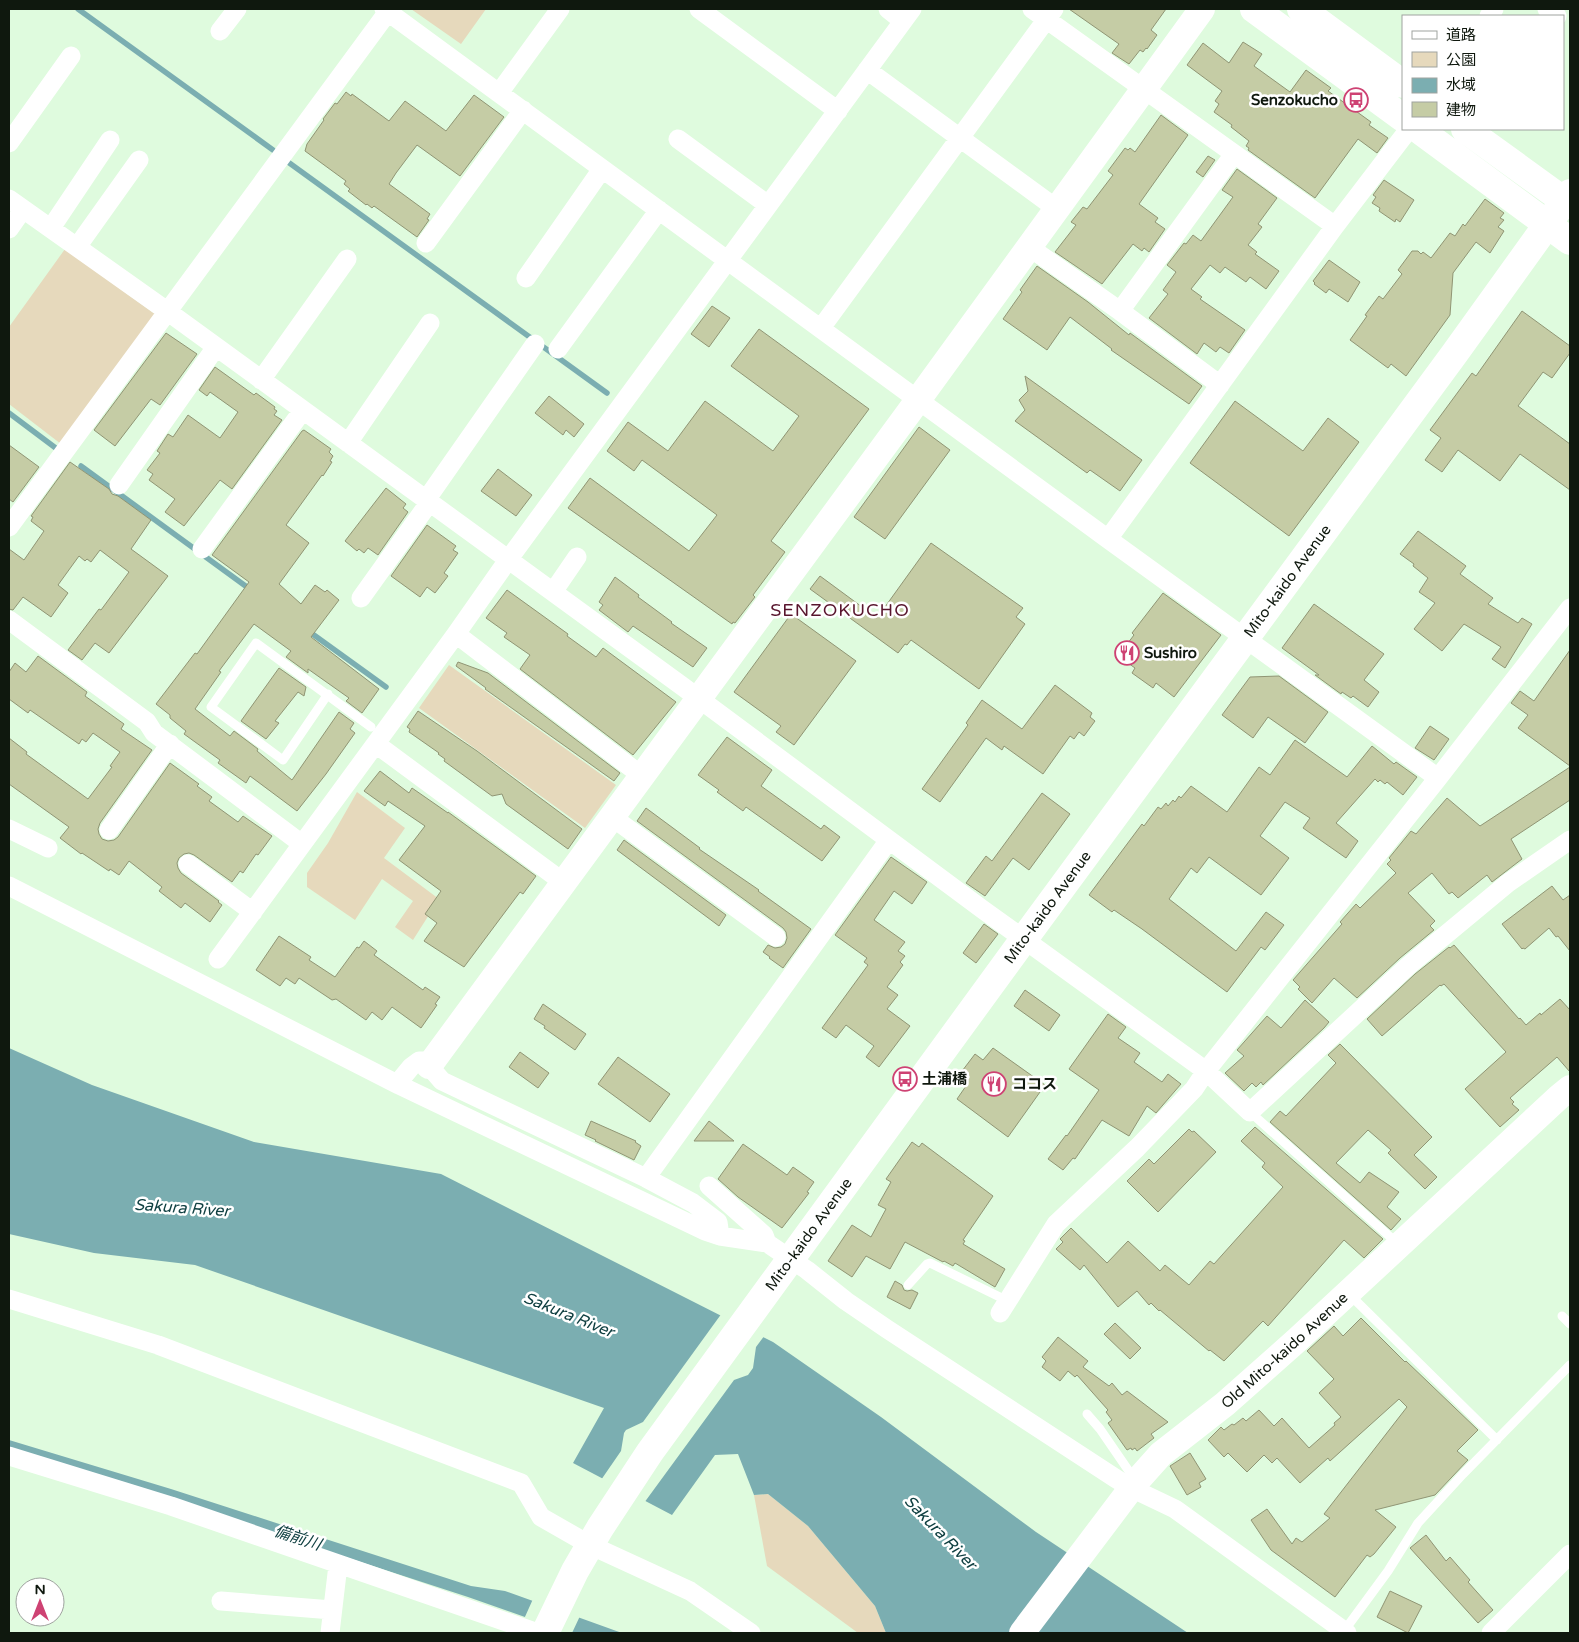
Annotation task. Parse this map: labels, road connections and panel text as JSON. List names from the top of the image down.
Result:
{
  "streets": {
    "main road": ["Mito-kaido Avenue"],
    "street": ["Old Mito-kaido Avenue"]
  },
  "districts": ["SENZOKUCHO"],
  "water": ["Sakura River", "備前川"],
  "places": {
    "bus stop": ["Senzokucho", "土浦橋"],
    "restaurant": ["Sushiro", "ココス"]
  },
  "legend": [
    "道路",
    "公園",
    "水域",
    "建物"
  ],
  "north": "top"
}
